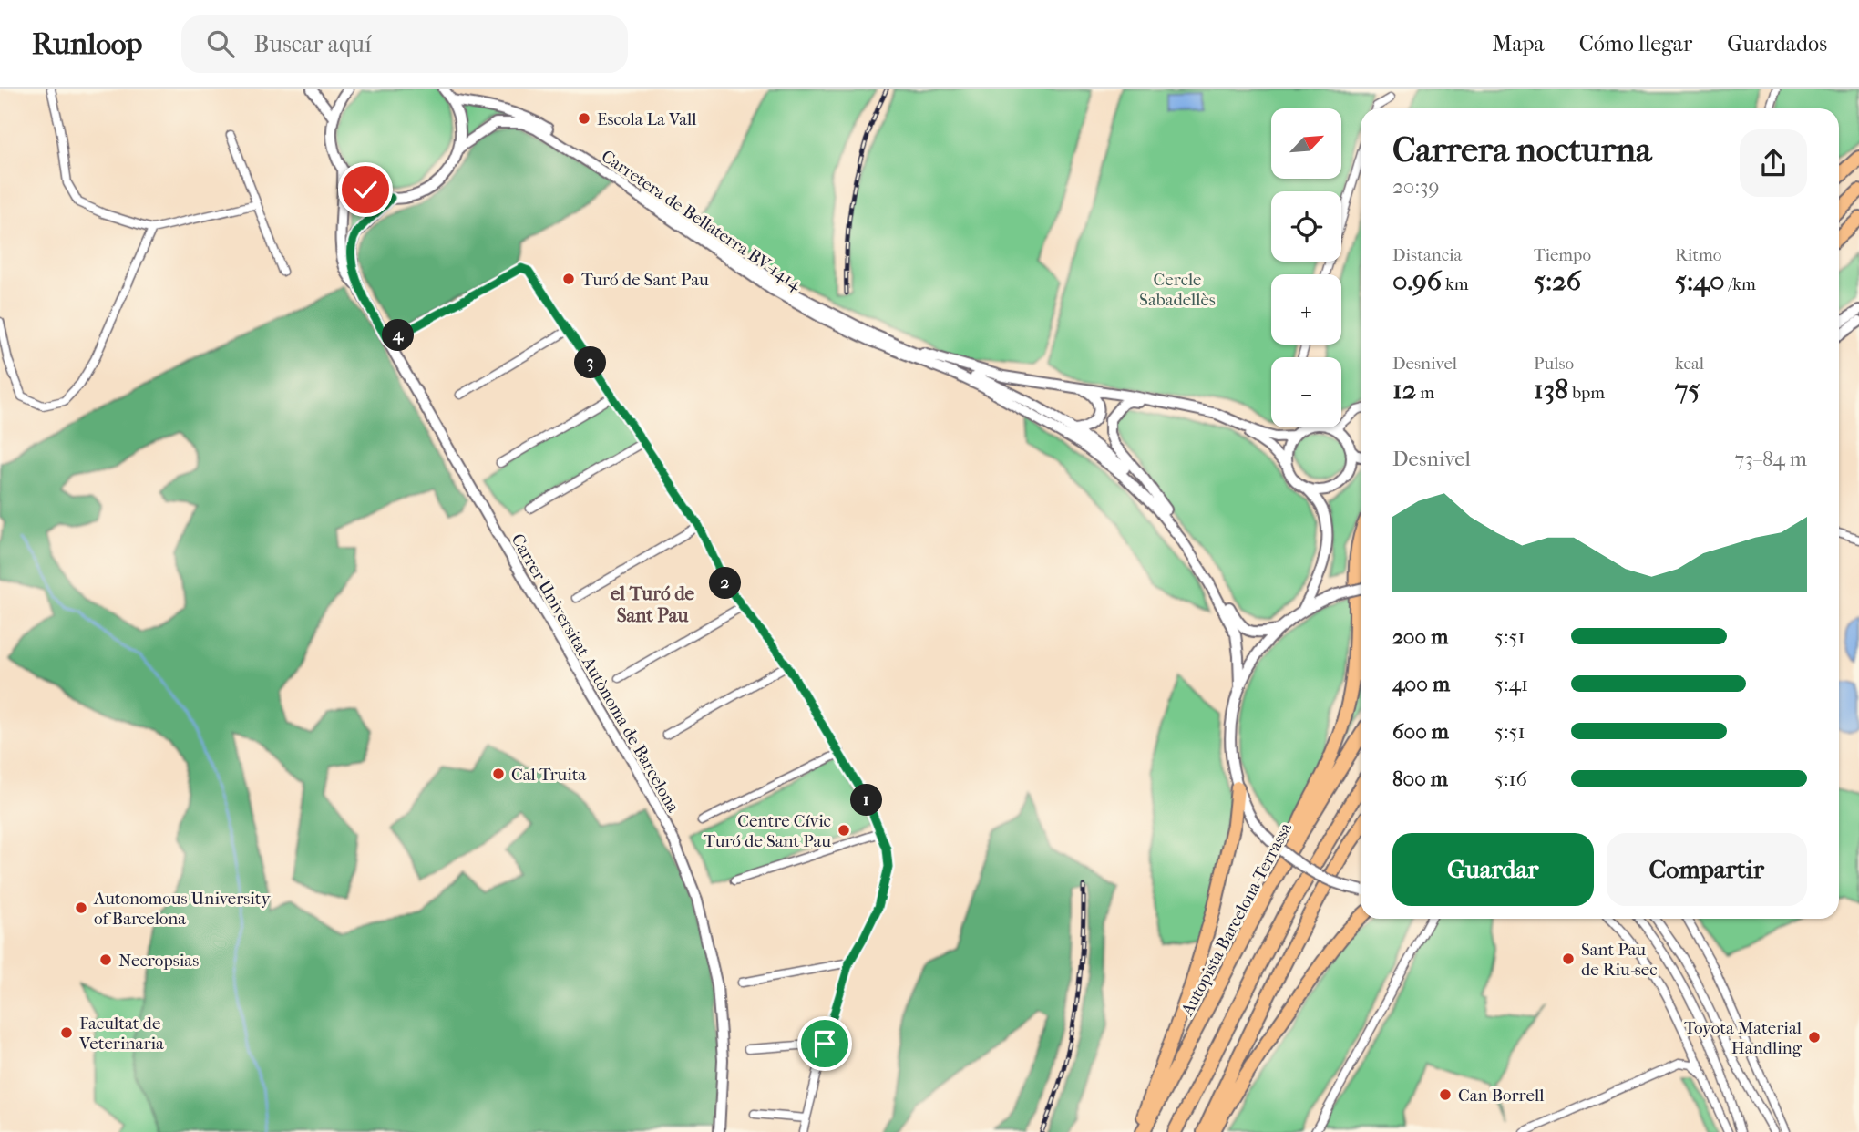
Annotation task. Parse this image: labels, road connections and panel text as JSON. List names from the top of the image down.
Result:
{
  "streets": {
    "highway": ["Autopista Barcelona-Terrassa"],
    "street": ["Carretera de Bellaterra BV-1414", "Carrer Universitat Autònoma de Barcelona"]
  },
  "districts": ["el Turó de Sant Pau"],
  "parks": ["Cercle Sabadellès"],
  "places": [
    "Escola La Vall",
    "Turó de Sant Pau",
    "Cal Truita",
    "Centre Cívic Turó de Sant Pau",
    "Autonomous University of Barcelona",
    "Sant Pau de Riu-sec",
    "Necropsias",
    "Facultat de Veterinaria",
    "Toyota Material Handling",
    "Can Borrell"
  ],
  "north": "top right",
  "page": {
    "header": "Runloop",
    "search": "Buscar aquí",
    "nav": ["Mapa", "Cómo llegar", "Guardados"],
    "map_buttons": ["+", "−"],
    "heading": ["Carrera nocturna", "20:39"],
    "stats": [
      ["Distancia", "0.96 km"],
      ["Tiempo", "5:26"],
      ["Ritmo", "5:40 /km"],
      ["Desnivel", "12 m"],
      ["Pulso", "138 bpm"],
      ["kcal", "75"]
    ],
    "pins": [
      "4",
      "3",
      "2",
      "1"
    ],
    "chart": ["Desnivel", "73–84 m"],
    "list": [
      {
        "name": "200 m",
        "note": "5:51"
      },
      {
        "name": "400 m",
        "note": "5:41"
      },
      {
        "name": "600 m",
        "note": "5:51"
      },
      {
        "name": "800 m",
        "note": "5:16"
      }
    ],
    "buttons": ["Guardar", "Compartir"]
  }
}
